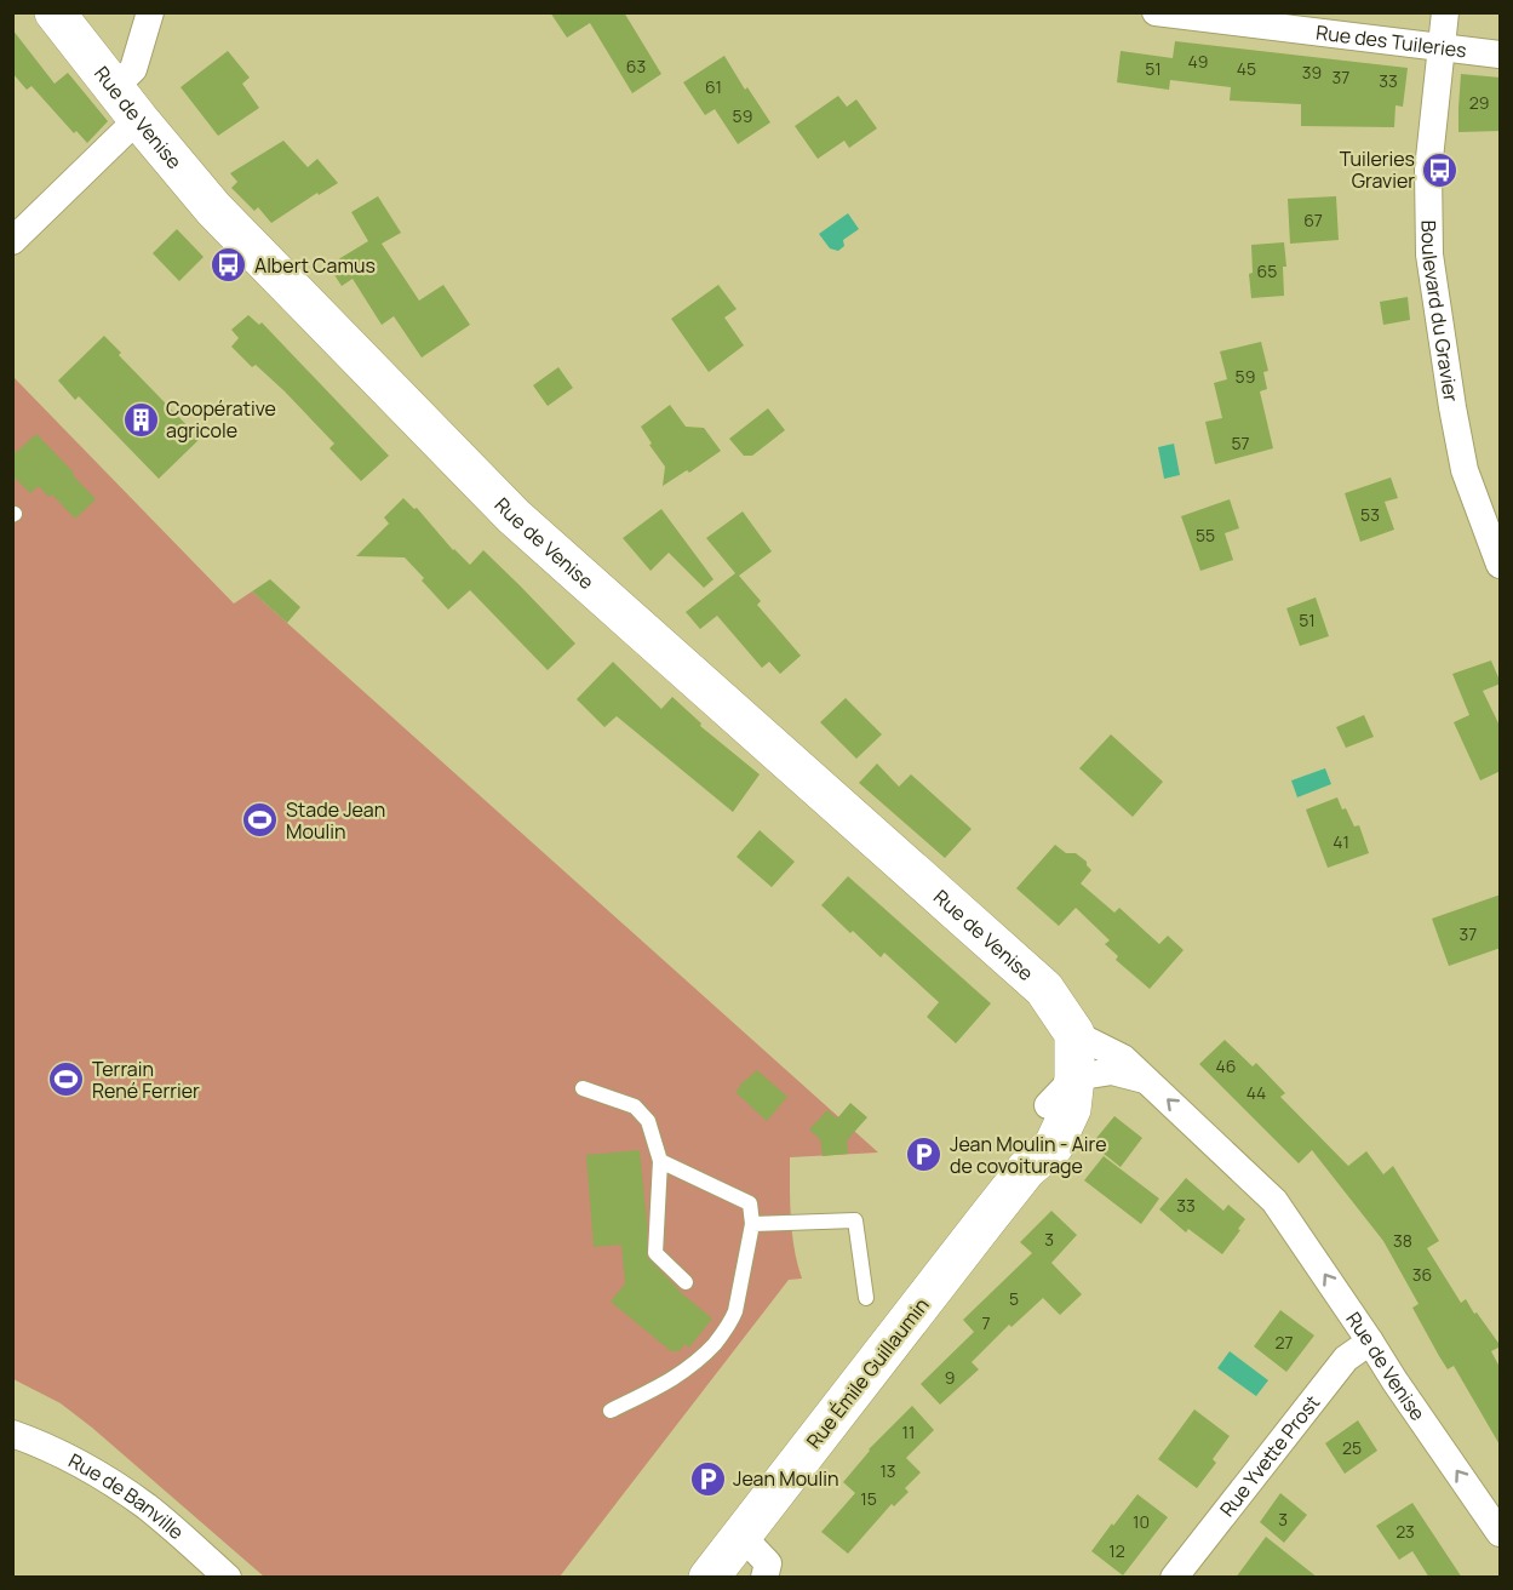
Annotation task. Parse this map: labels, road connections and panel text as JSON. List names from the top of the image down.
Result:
{
  "streets": {
    "main road": ["Rue de Venise", "Rue Émile Guillaumin"],
    "street": [
      "Rue des Tuileries",
      "Boulevard du Gravier",
      "Rue Yvette Prost",
      "Rue de Banville"
    ]
  },
  "crossings": [
    ["Rue des Tuileries", "Boulevard du Gravier"],
    ["Rue de Venise", "Rue Émile Guillaumin"],
    ["Rue de Venise", "Rue Yvette Prost"]
  ],
  "places": {
    "bus stop": ["Tuileries Gravier", "Albert Camus"],
    "building": ["Coopérative agricole"],
    "sports": ["Stade Jean Moulin", "Terrain René Ferrier"],
    "parking": ["Jean Moulin - Aire de covoiturage", "Jean Moulin"]
  },
  "house_numbers": [
    "49",
    "63",
    "51",
    "45",
    "39",
    "37",
    "33",
    "61",
    "29",
    "59",
    "67",
    "65",
    "59",
    "57",
    "53",
    "55",
    "51",
    "41",
    "37",
    "46",
    "44",
    "33",
    "3",
    "38",
    "36",
    "5",
    "7",
    "27",
    "9",
    "11",
    "25",
    "13",
    "15",
    "3",
    "10",
    "23",
    "12"
  ]
}
